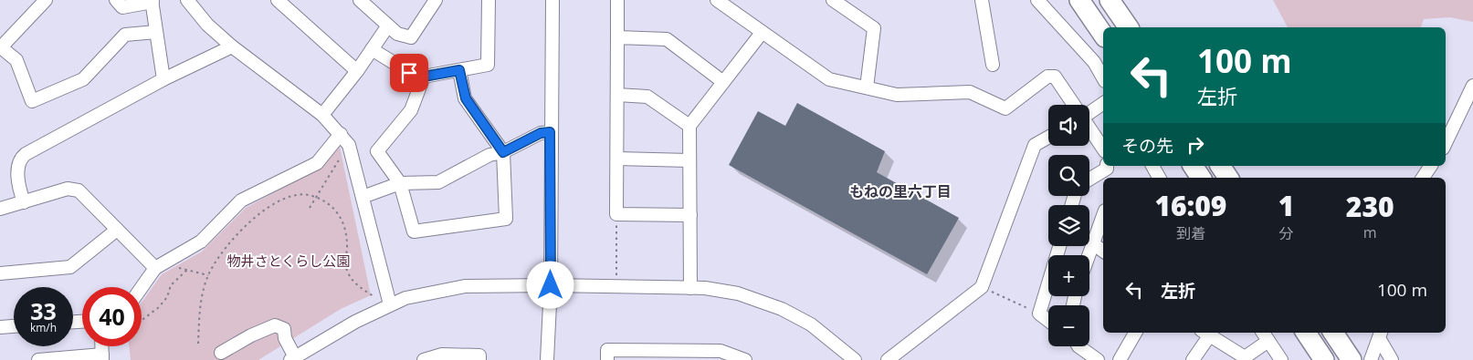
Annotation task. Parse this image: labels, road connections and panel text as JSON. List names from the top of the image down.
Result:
{
  "districts": ["もねの里六丁目"],
  "parks": ["物井さとくらし公園"],
  "page": {
    "turn": ["100 m", "左折"],
    "map_buttons": ["+", "−"],
    "then": "その先",
    "eta": [
      "16:09",
      "到着",
      "1",
      "分",
      "230",
      "m"
    ],
    "list": [
      {
        "name": "左折",
        "value": "100 m"
      }
    ],
    "speed": "33 km/h",
    "limit": "40"
  }
}
